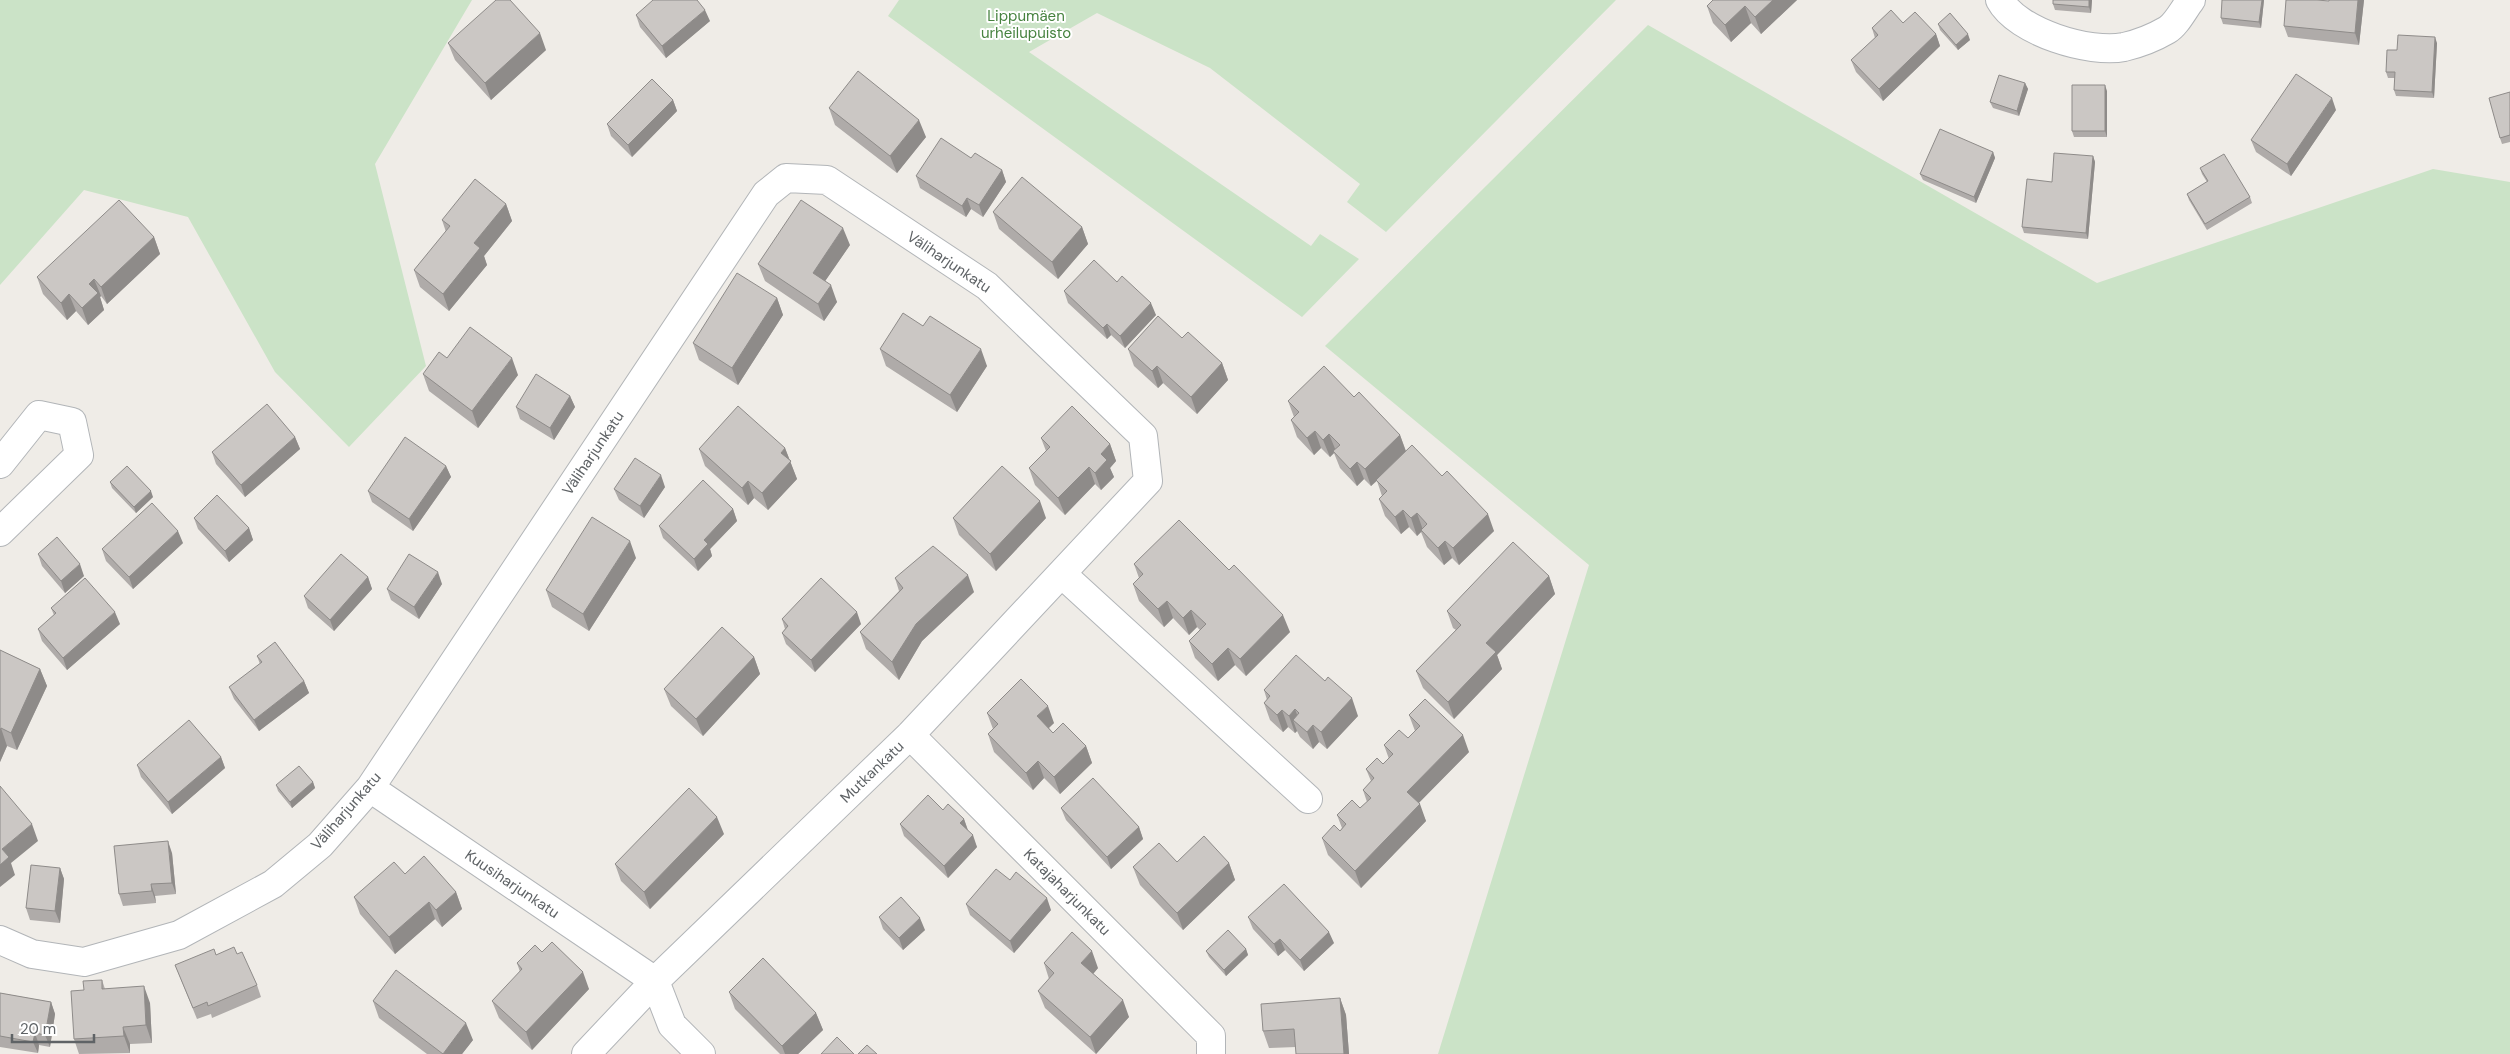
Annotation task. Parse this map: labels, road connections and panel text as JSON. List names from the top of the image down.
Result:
{
  "streets": {
    "street": [
      "Väliharjunkatu",
      "Mutkankatu",
      "Kuusiharjunkatu",
      "Katajaharjunkatu"
    ]
  },
  "crossings": [
    ["Väliharjunkatu", "Mutkankatu"],
    ["Väliharjunkatu", "Kuusiharjunkatu"],
    ["Mutkankatu", "Kuusiharjunkatu"],
    ["Mutkankatu", "Katajaharjunkatu"]
  ],
  "parks": ["Lippumäen urheilupuisto"],
  "scale_bar": "20 m"
}
